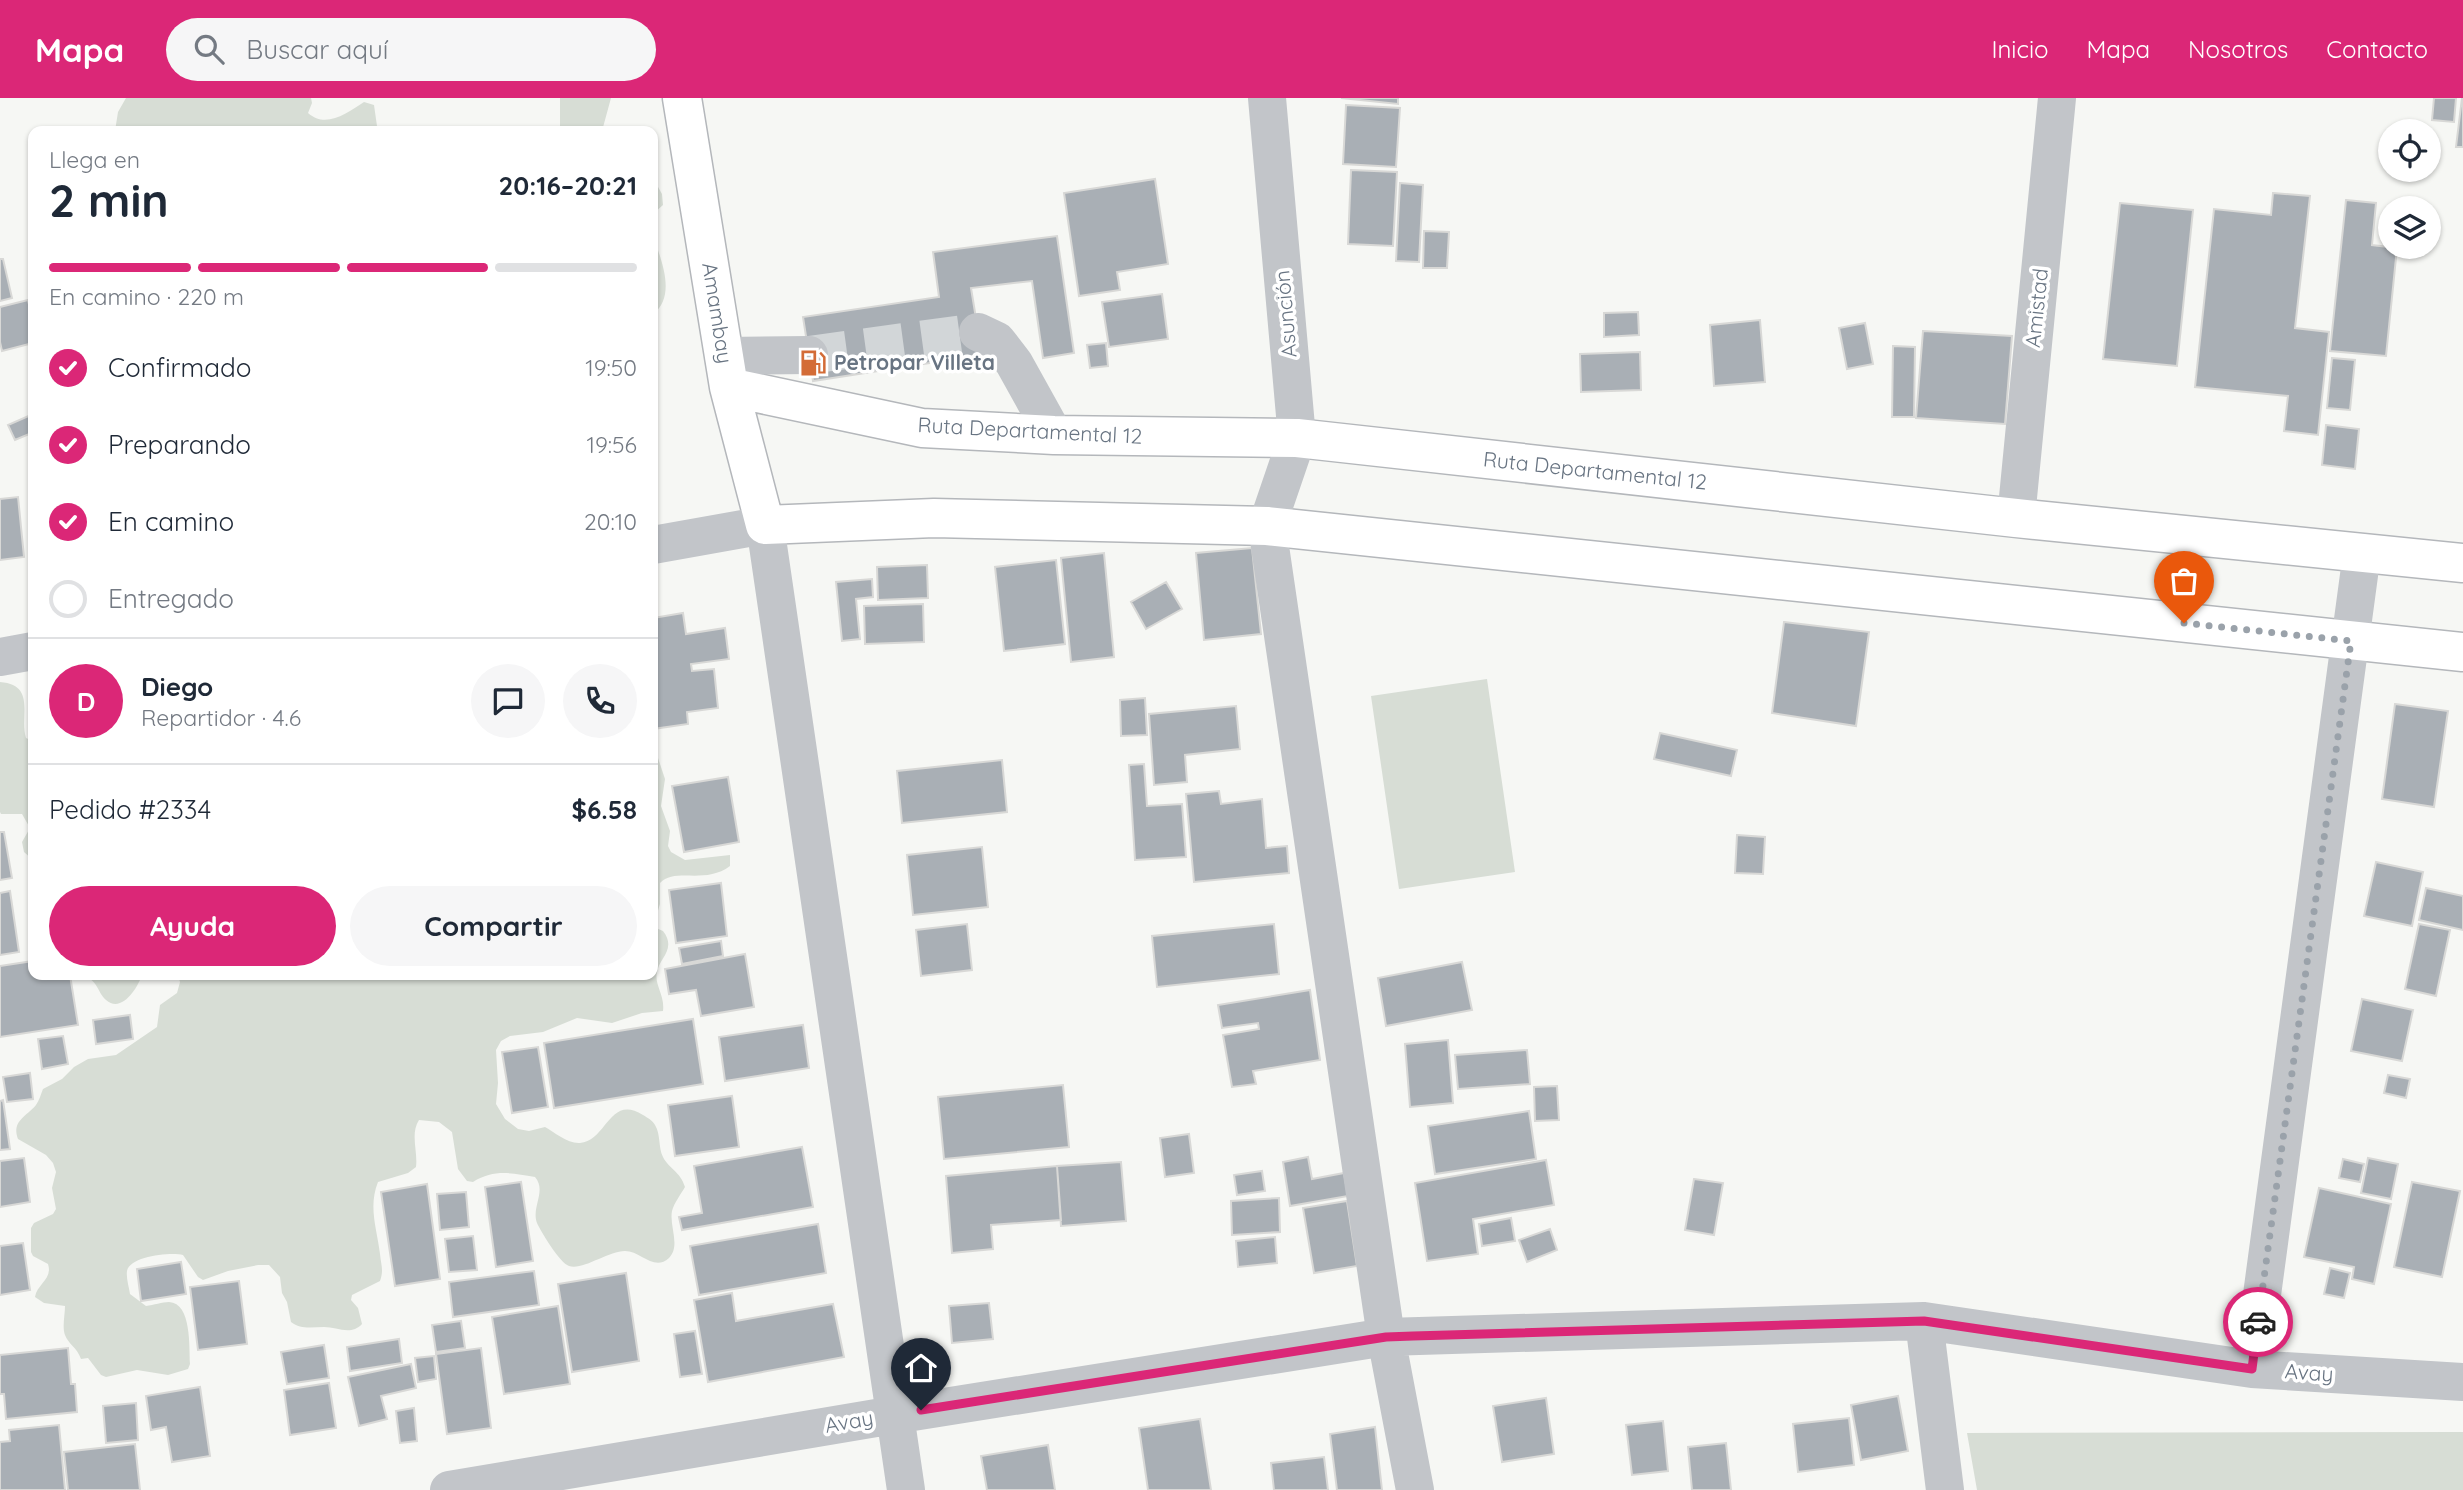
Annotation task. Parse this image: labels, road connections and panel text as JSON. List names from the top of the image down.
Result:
{
  "streets": {
    "main road": ["Amambay", "Ruta Departamental 12"],
    "street": ["Amistad", "Asunción", "Avay"]
  },
  "crossings": [
    ["Amistad", "Ruta Departamental 12"],
    ["Amambay", "Ruta Departamental 12"],
    ["Asunción", "Ruta Departamental 12"]
  ],
  "places": {
    "fuel station": ["Petropar Villeta"]
  },
  "page": {
    "header": "Mapa",
    "search": "Buscar aquí",
    "nav": [
      "Inicio",
      "Mapa",
      "Nosotros",
      "Contacto"
    ],
    "heading": ["2 min", "Llega en", "20:16–20:21"],
    "panel": [
      "Diego",
      "Repartidor · 4.6",
      "Pedido #2334",
      "$6.58"
    ],
    "bar": "En camino · 220 m",
    "list": [
      ["Confirmado", "19:50"],
      ["Preparando", "19:56"],
      ["En camino", "20:10"],
      "Entregado"
    ],
    "round": "D",
    "buttons": ["Ayuda", "Compartir"]
  }
}
